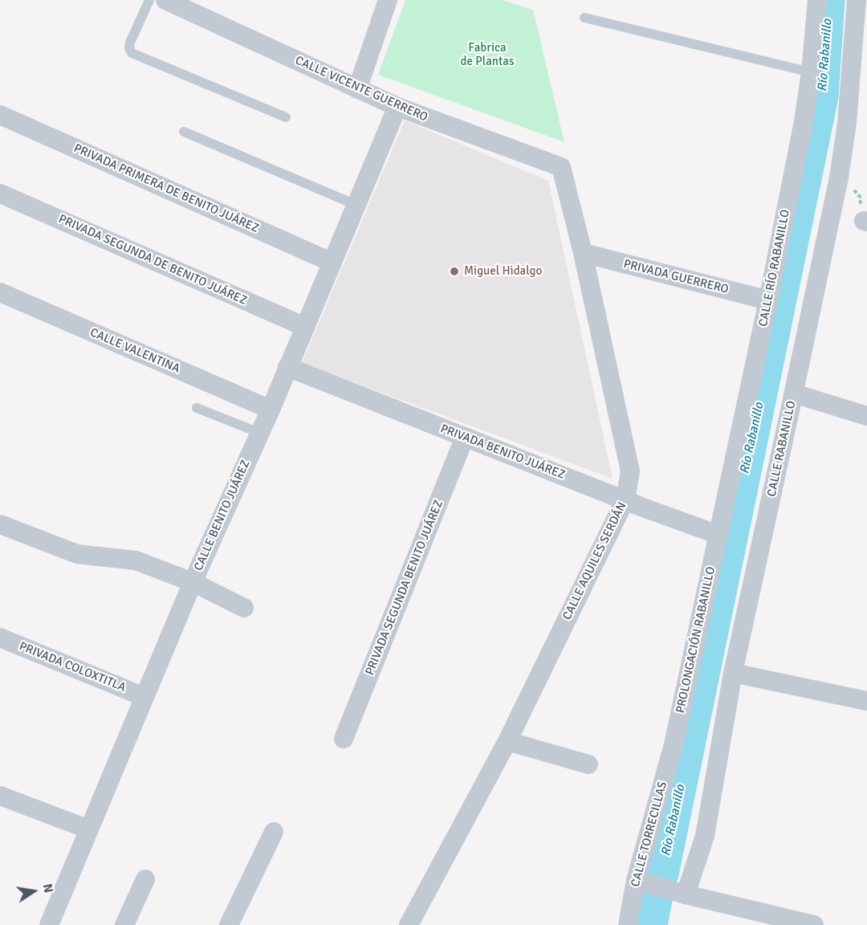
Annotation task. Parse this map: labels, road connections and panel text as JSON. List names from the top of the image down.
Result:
{
  "streets": {
    "street": [
      "CALLE VICENTE GUERRERO",
      "PRIVADA PRIMERA DE BENITO JUÁREZ",
      "PRIVADA SEGUNDA DE BENITO JUÁREZ",
      "CALLE RÍO RABANILLO",
      "PRIVADA GUERRERO",
      "CALLE VALENTINA",
      "CALLE RABANILLO",
      "PRIVADA BENITO JUÁREZ",
      "CALLE BENITO JUÁREZ",
      "CALLE AQUILES SERDÁN",
      "PRIVADA SEGUNDA BENITO JUÁREZ",
      "PROLONGACIÓN RABANILLO",
      "PRIVADA COLOXTITLA",
      "CALLE TORRECILLAS"
    ]
  },
  "crossings": [
    ["CALLE VICENTE GUERRERO", "CALLE BENITO JUÁREZ"],
    ["CALLE VICENTE GUERRERO", "CALLE AQUILES SERDÁN"],
    ["PRIVADA PRIMERA DE BENITO JUÁREZ", "CALLE BENITO JUÁREZ"],
    ["PRIVADA SEGUNDA DE BENITO JUÁREZ", "CALLE BENITO JUÁREZ"],
    ["CALLE RÍO RABANILLO", "PRIVADA GUERRERO"],
    ["CALLE RÍO RABANILLO", "PRIVADA BENITO JUÁREZ"],
    ["CALLE RÍO RABANILLO", "PROLONGACIÓN RABANILLO"],
    ["PRIVADA GUERRERO", "CALLE AQUILES SERDÁN"],
    ["CALLE VALENTINA", "CALLE BENITO JUÁREZ"],
    ["PRIVADA BENITO JUÁREZ", "CALLE BENITO JUÁREZ"],
    ["PRIVADA BENITO JUÁREZ", "CALLE AQUILES SERDÁN"],
    ["PRIVADA BENITO JUÁREZ", "PRIVADA SEGUNDA BENITO JUÁREZ"],
    ["PRIVADA BENITO JUÁREZ", "PROLONGACIÓN RABANILLO"],
    ["CALLE BENITO JUÁREZ", "PRIVADA COLOXTITLA"],
    ["PROLONGACIÓN RABANILLO", "CALLE TORRECILLAS"]
  ],
  "water": ["Río Rabanillo"],
  "parks": ["Fabrica de Plantas"],
  "places": ["Miguel Hidalgo"],
  "north": "right"
}
